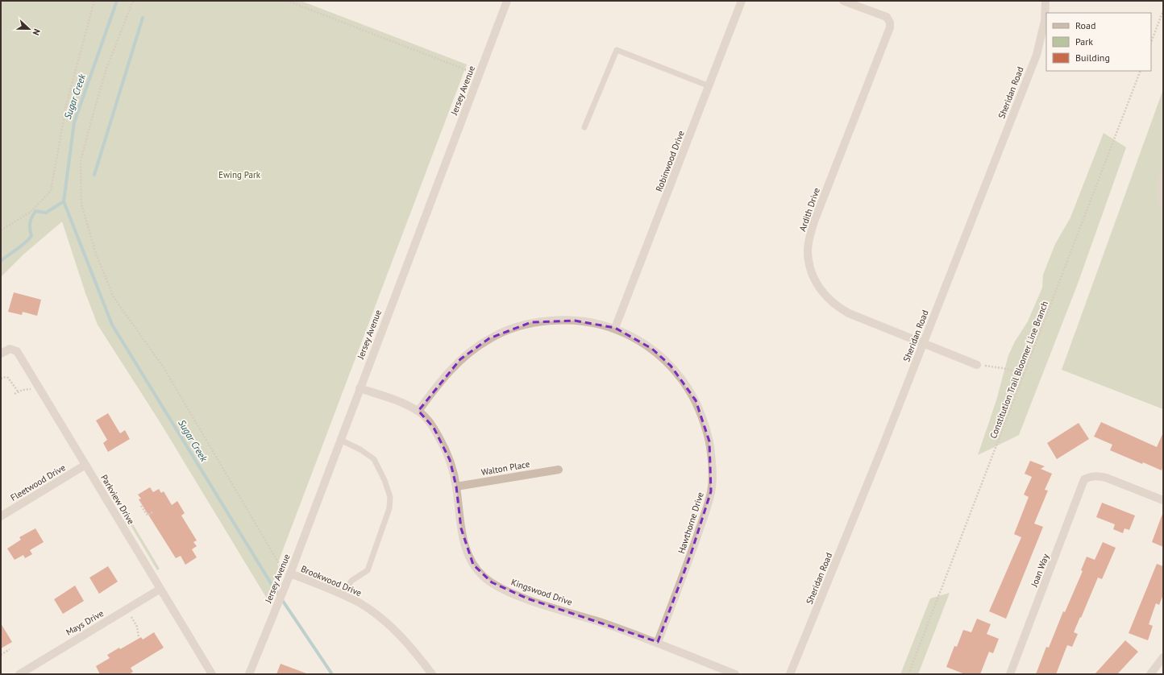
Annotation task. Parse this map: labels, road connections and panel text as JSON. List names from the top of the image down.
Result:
{
  "streets": {
    "street": [
      "Jersey Avenue",
      "Sheridan Road",
      "Robinwood Drive",
      "Ardith Drive",
      "Walton Place",
      "Fleetwood Drive",
      "Parkview Drive",
      "Hawthorne Drive",
      "Joan Way",
      "Brookwood Drive",
      "Kingswood Drive",
      "Mays Drive"
    ],
    "path": ["Constitution Trail Bloomer Line Branch"]
  },
  "crossings": [
    ["Jersey Avenue", "Brookwood Drive"],
    ["Jersey Avenue", "Kingswood Drive"],
    ["Sheridan Road", "Ardith Drive"],
    ["Robinwood Drive", "Hawthorne Drive"],
    ["Walton Place", "Kingswood Drive"],
    ["Fleetwood Drive", "Parkview Drive"],
    ["Parkview Drive", "Mays Drive"],
    ["Hawthorne Drive", "Kingswood Drive"]
  ],
  "water": ["Sugar Creek"],
  "parks": ["Ewing Park"],
  "legend": ["Road", "Park", "Building"],
  "north": "right"
}
